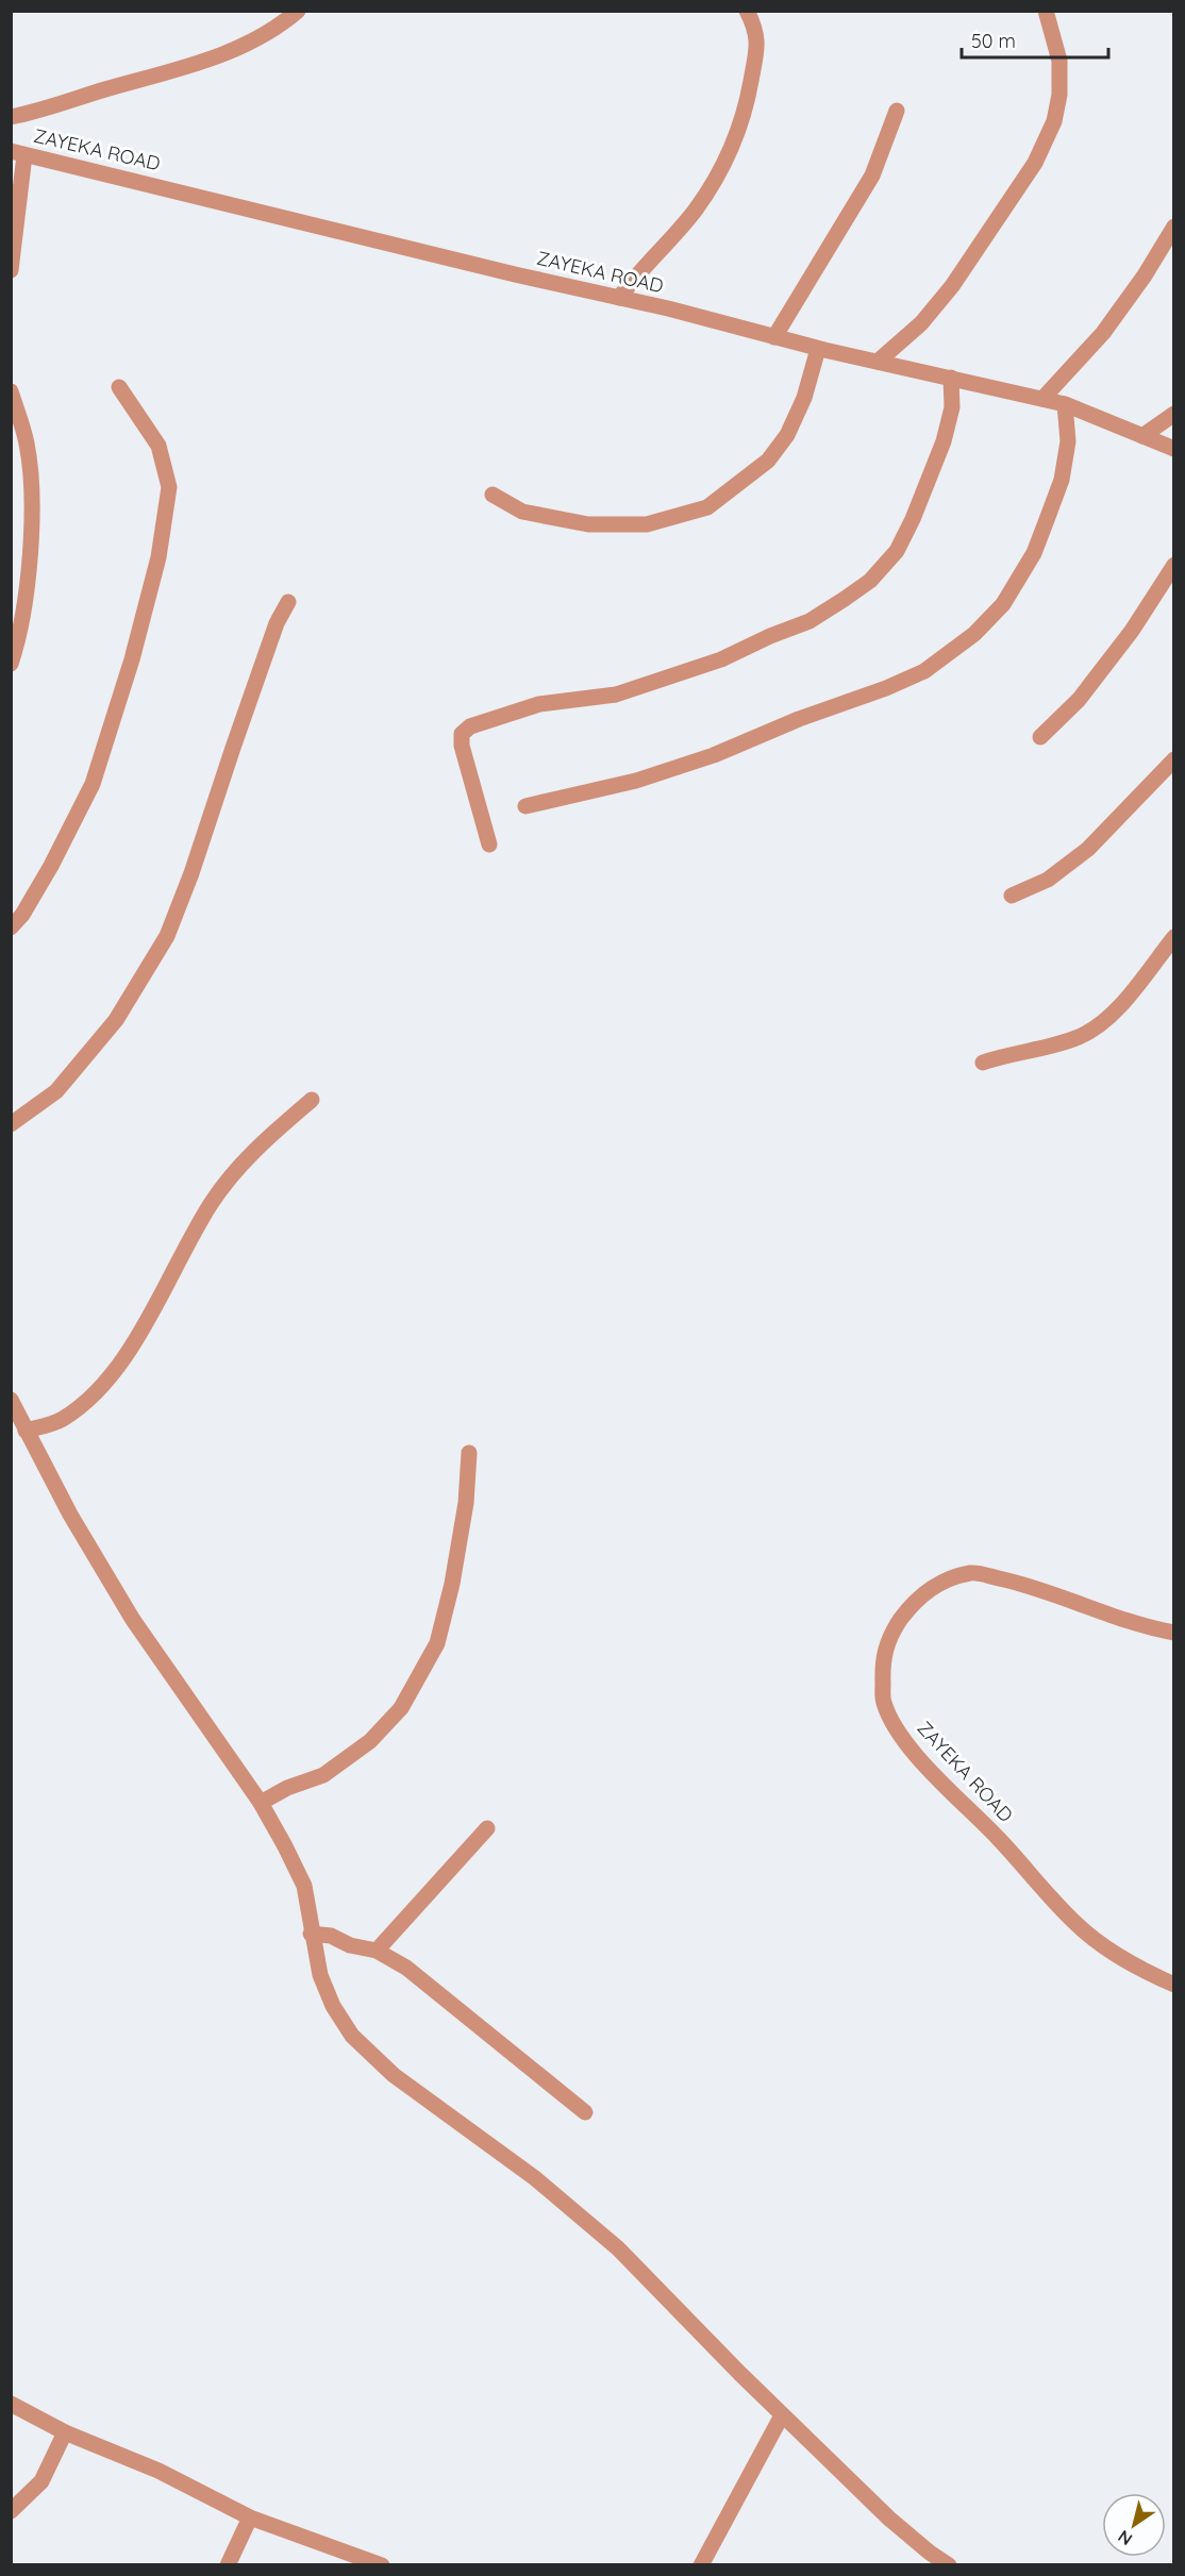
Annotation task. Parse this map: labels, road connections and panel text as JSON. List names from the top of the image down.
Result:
{
  "streets": {
    "street": ["ZAYEKA ROAD"]
  },
  "scale_bar": "50 m",
  "north": "bottom left"
}
